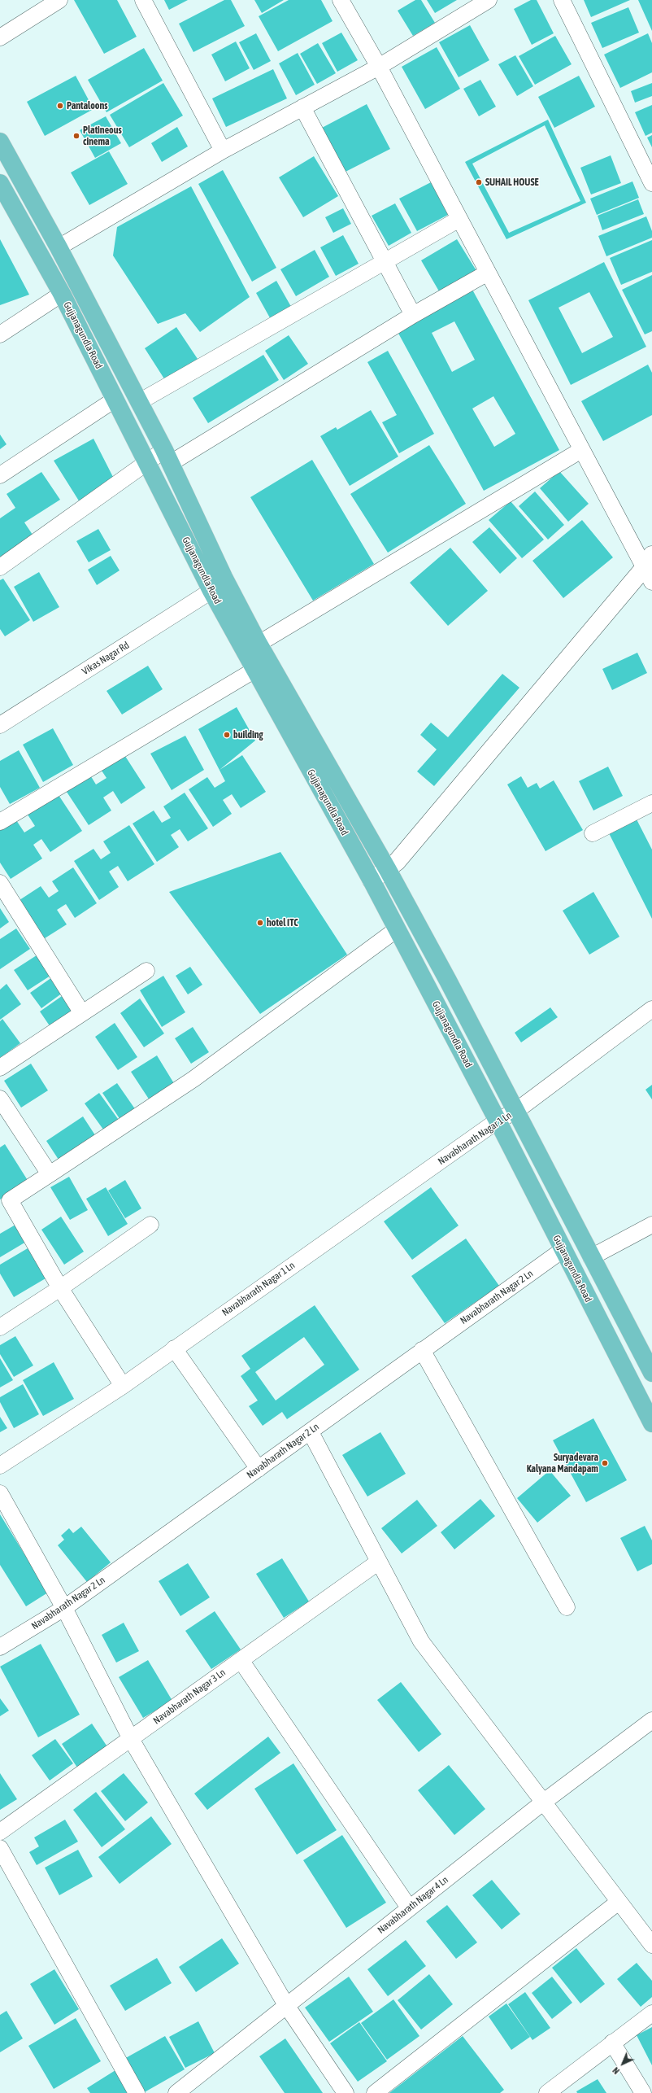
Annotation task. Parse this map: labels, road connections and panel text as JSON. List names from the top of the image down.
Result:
{
  "streets": {
    "main road": ["Gujjanagundla Road"],
    "street": [
      "Vikas Nagar Rd",
      "Navabharath Nagar 1 Ln",
      "Navabharath Nagar 2 Ln",
      "Navabharath Nagar 3 Ln",
      "Navabharath Nagar 4 Ln"
    ]
  },
  "crossings": [
    ["Gujjanagundla Road", "Vikas Nagar Rd"],
    ["Gujjanagundla Road", "Navabharath Nagar 1 Ln"],
    ["Gujjanagundla Road", "Navabharath Nagar 2 Ln"]
  ],
  "places": [
    "Pantaloons",
    "Platineous cinema",
    "SUHAIL HOUSE",
    "building",
    "hotel ITC",
    "Suryadevara Kalyana Mandapam"
  ],
  "north": "bottom left"
}
